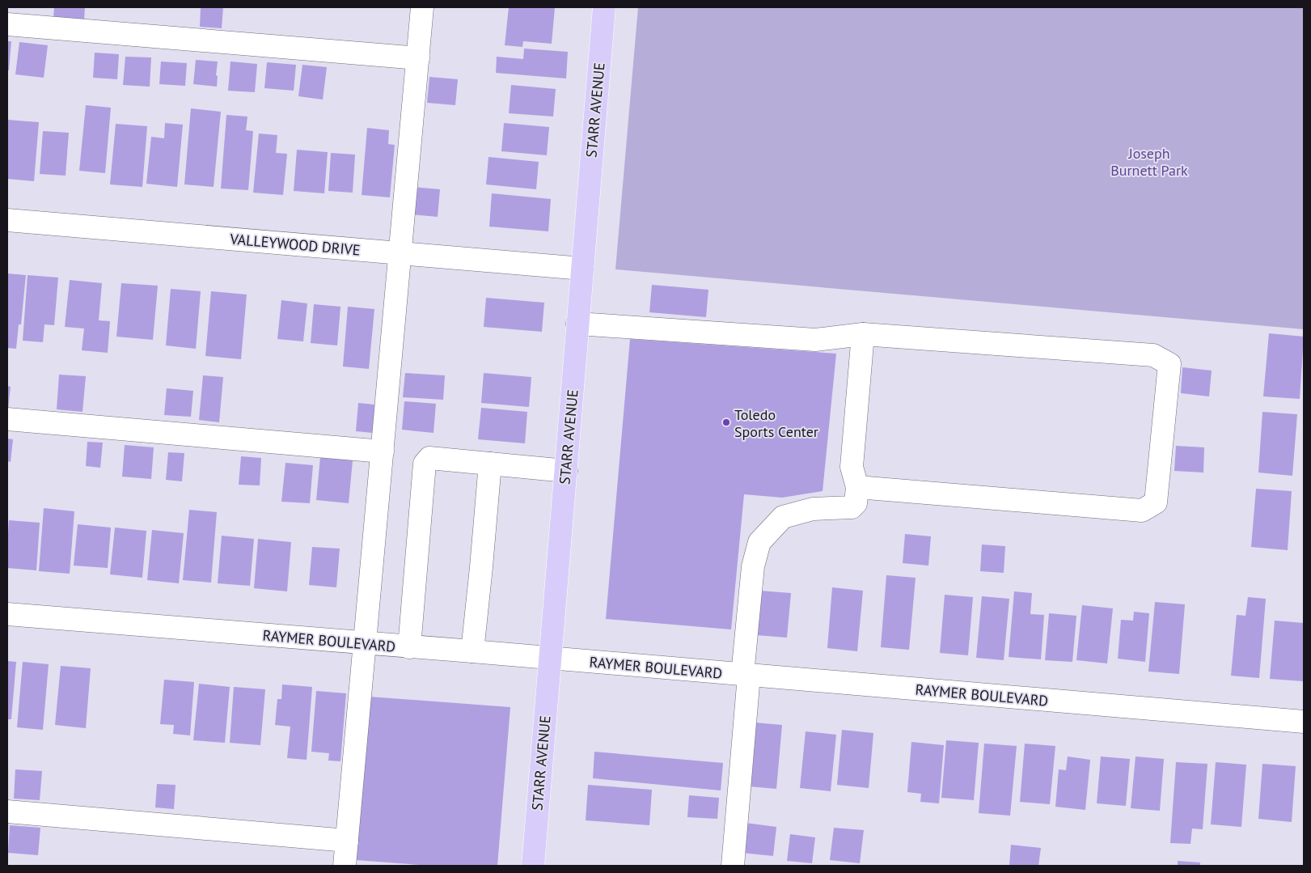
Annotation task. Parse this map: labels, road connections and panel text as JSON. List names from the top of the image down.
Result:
{
  "streets": {
    "main road": ["STARR AVENUE"],
    "street": ["VALLEYWOOD DRIVE", "RAYMER BOULEVARD"]
  },
  "crossings": [
    ["STARR AVENUE", "VALLEYWOOD DRIVE"],
    ["STARR AVENUE", "RAYMER BOULEVARD"]
  ],
  "parks": ["Joseph Burnett Park"],
  "places": ["Toledo Sports Center"]
}
